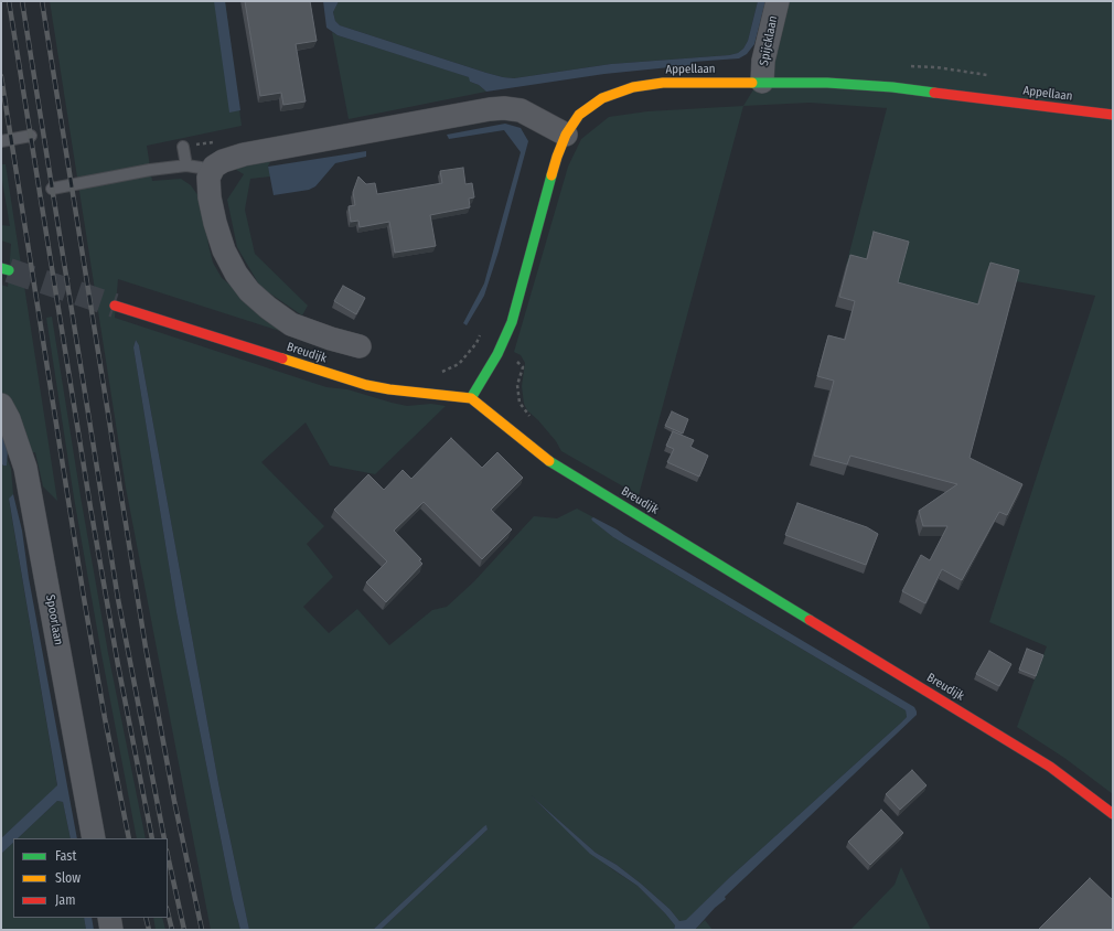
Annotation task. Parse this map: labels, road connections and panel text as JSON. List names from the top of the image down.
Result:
{
  "streets": {
    "street": [
      "Spijcklaan",
      "Appellaan",
      "Breudijk",
      "Spoorlaan"
    ]
  },
  "crossings": [
    ["Spijcklaan", "Appellaan"],
    ["Appellaan", "Breudijk"]
  ],
  "legend": ["Fast", "Slow", "Jam"]
}
